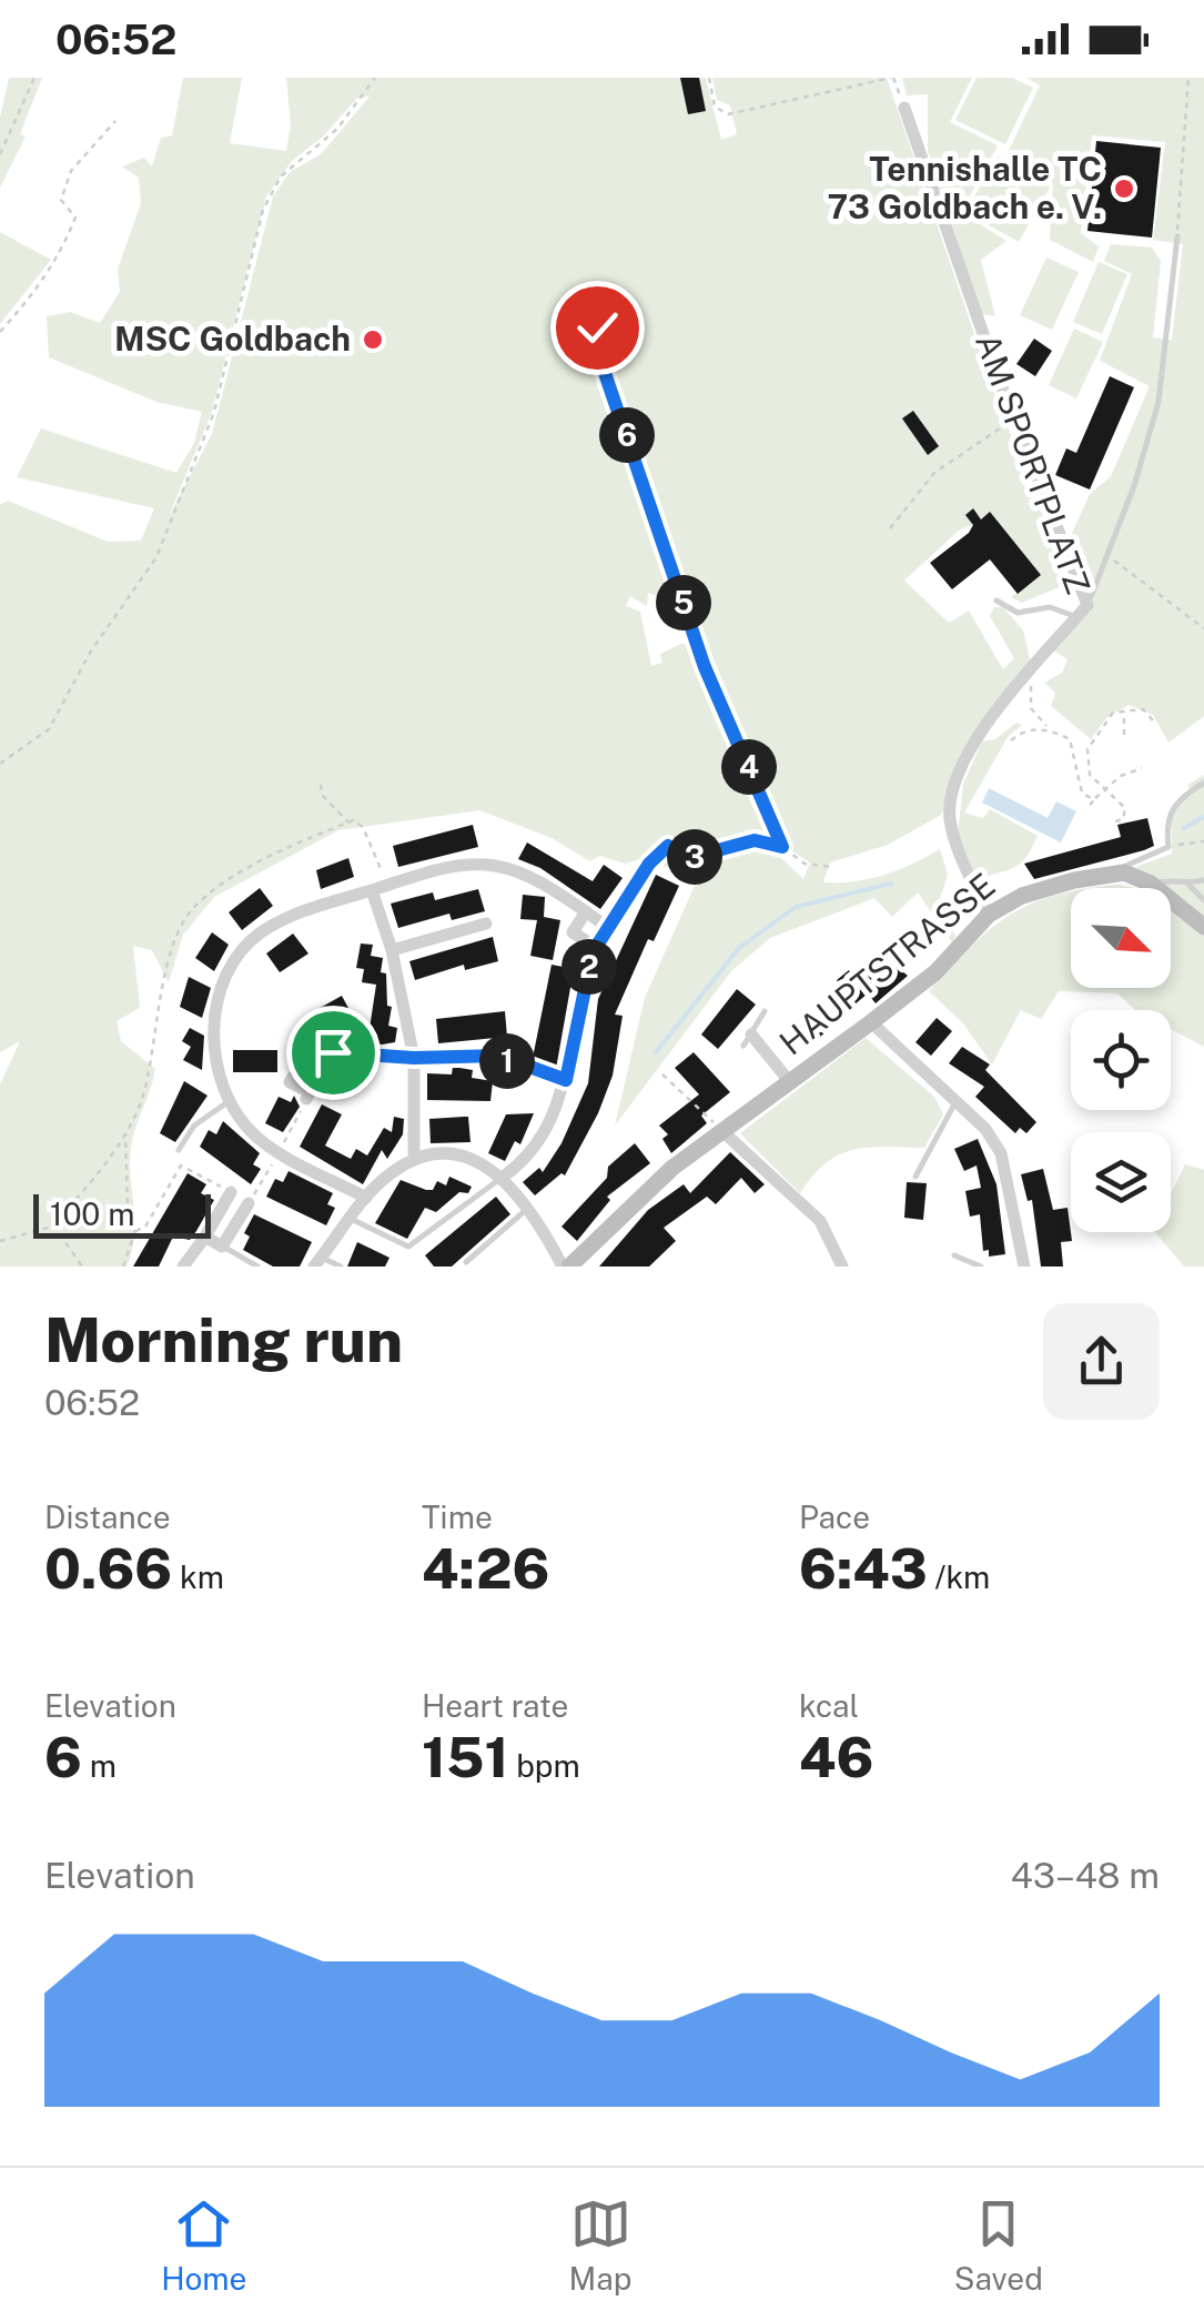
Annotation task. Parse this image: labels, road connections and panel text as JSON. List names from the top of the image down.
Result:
{
  "streets": {
    "street": ["AM SPORTPLATZ", "HAUPTSTRASSE"]
  },
  "crossings": [
    ["AM SPORTPLATZ", "HAUPTSTRASSE"]
  ],
  "places": ["Tennishalle TC 73 Goldbach e. V.", "MSC Goldbach"],
  "scale_bar": "100 m",
  "north": "bottom right",
  "page": {
    "status": "06:52",
    "pins": [
      "6",
      "5",
      "4",
      "3",
      "2",
      "1"
    ],
    "scale": "100 m",
    "heading": ["Morning run", "06:52"],
    "stats": [
      ["Distance", "0.66 km"],
      ["Time", "4:26"],
      ["Pace", "6:43 /km"],
      ["Elevation", "6 m"],
      ["Heart rate", "151 bpm"],
      ["kcal", "46"]
    ],
    "chart": ["Elevation", "43–48 m"],
    "tabs": ["Home", "Map", "Saved"]
  }
}
